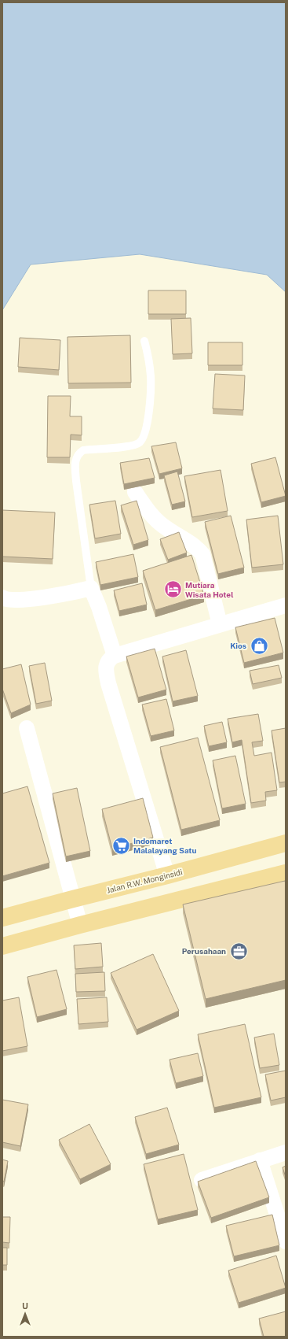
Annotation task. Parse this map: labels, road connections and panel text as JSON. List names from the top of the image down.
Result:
{
  "streets": {
    "highway": ["Jalan R.W. Monginsidi"]
  },
  "places": {
    "hotel": ["Mutiara Wisata Hotel"],
    "shop": ["Kios"],
    "supermarket": ["Indomaret Malalayang Satu"],
    "office": ["Perusahaan"]
  },
  "north": "top"
}
